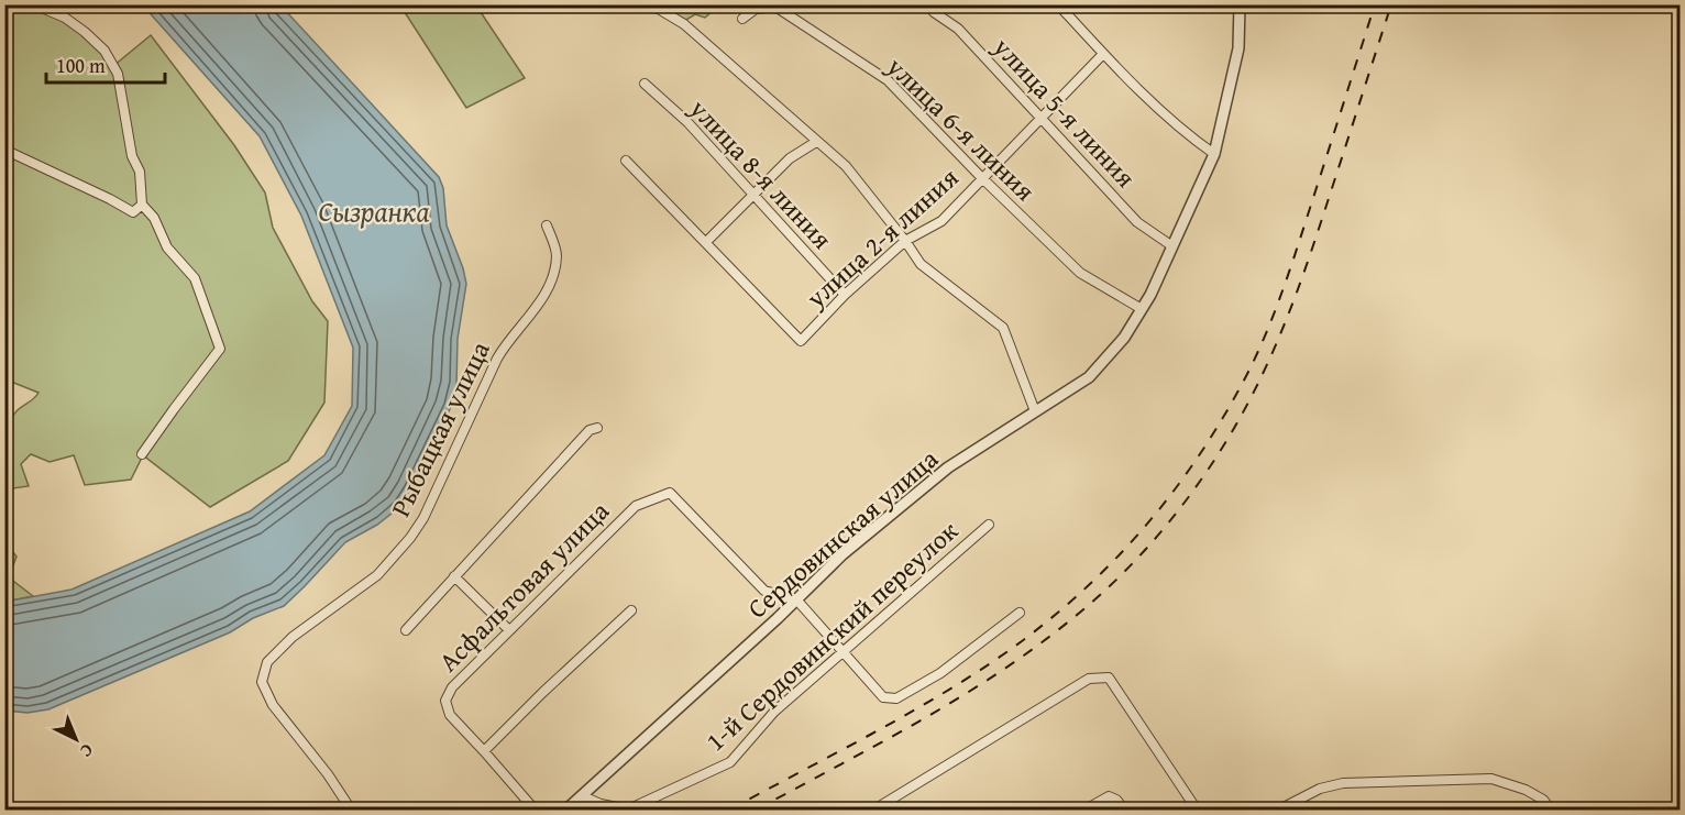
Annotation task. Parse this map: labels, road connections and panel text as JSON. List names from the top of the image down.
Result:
{
  "streets": {
    "street": [
      "улица 5-я линия",
      "улица 6-я линия",
      "улица 8-я линия",
      "улица 2-я линия",
      "Рыбацкая улица",
      "Сердовинская улица",
      "Асфальтовая улица",
      "1-й Сердовинский переулок"
    ]
  },
  "crossings": [
    ["улица 5-я линия", "улица 2-я линия"],
    ["улица 5-я линия", "Сердовинская улица"],
    ["улица 6-я линия", "улица 2-я линия"],
    ["улица 6-я линия", "Сердовинская улица"],
    ["улица 8-я линия", "улица 2-я линия"],
    ["Сердовинская улица", "Асфальтовая улица"],
    ["Сердовинская улица", "1-й Сердовинский переулок"]
  ],
  "water": ["Сызранка"],
  "scale_bar": "100 m",
  "north": "bottom right"
}
